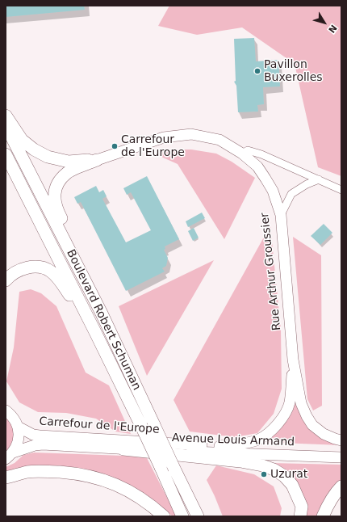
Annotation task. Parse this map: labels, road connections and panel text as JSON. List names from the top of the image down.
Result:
{
  "streets": {
    "main road": [
      "Rue Arthur Groussier",
      "Boulevard Robert Schuman",
      "Carrefour de l'Europe",
      "Avenue Louis Armand"
    ]
  },
  "crossings": [
    ["Carrefour de l'Europe", "Avenue Louis Armand"]
  ],
  "places": ["Pavillon Buxerolles", "Carrefour de l'Europe", "Uzurat"],
  "north": "bottom right"
}
